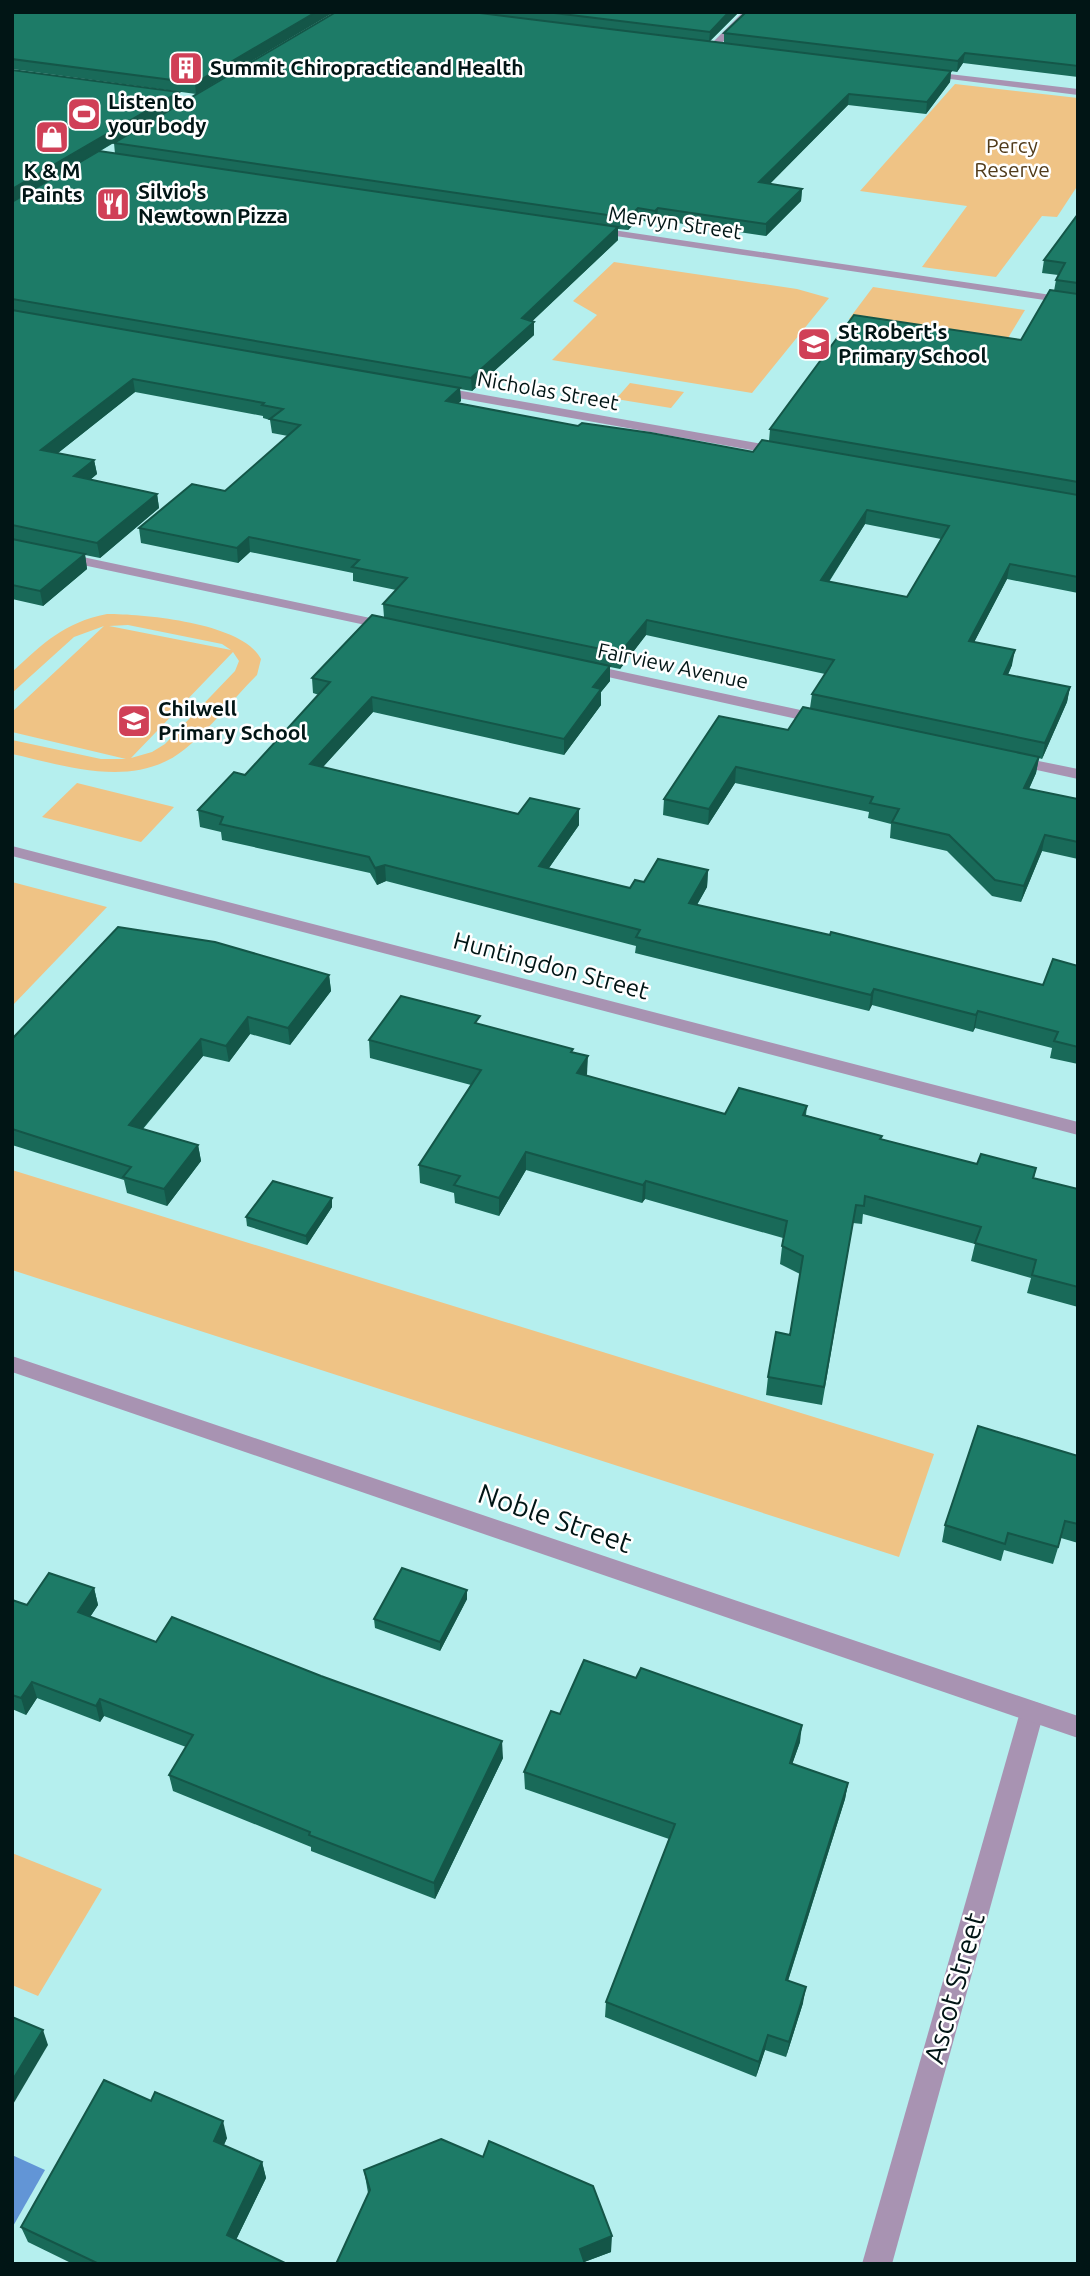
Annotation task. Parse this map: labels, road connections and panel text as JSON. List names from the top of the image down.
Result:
{
  "streets": {
    "street": [
      "Mervyn Street",
      "Nicholas Street",
      "Fairview Avenue",
      "Huntingdon Street",
      "Noble Street",
      "Ascot Street"
    ]
  },
  "crossings": [
    ["Noble Street", "Ascot Street"]
  ],
  "parks": ["Percy Reserve"],
  "places": {
    "building": ["Summit Chiropractic and Health"],
    "sports": ["Listen to your body"],
    "shop": ["K & M Paints"],
    "restaurant": ["Silvio's Newtown Pizza"],
    "school or university": ["St Robert's Primary School", "Chilwell Primary School"]
  }
}
